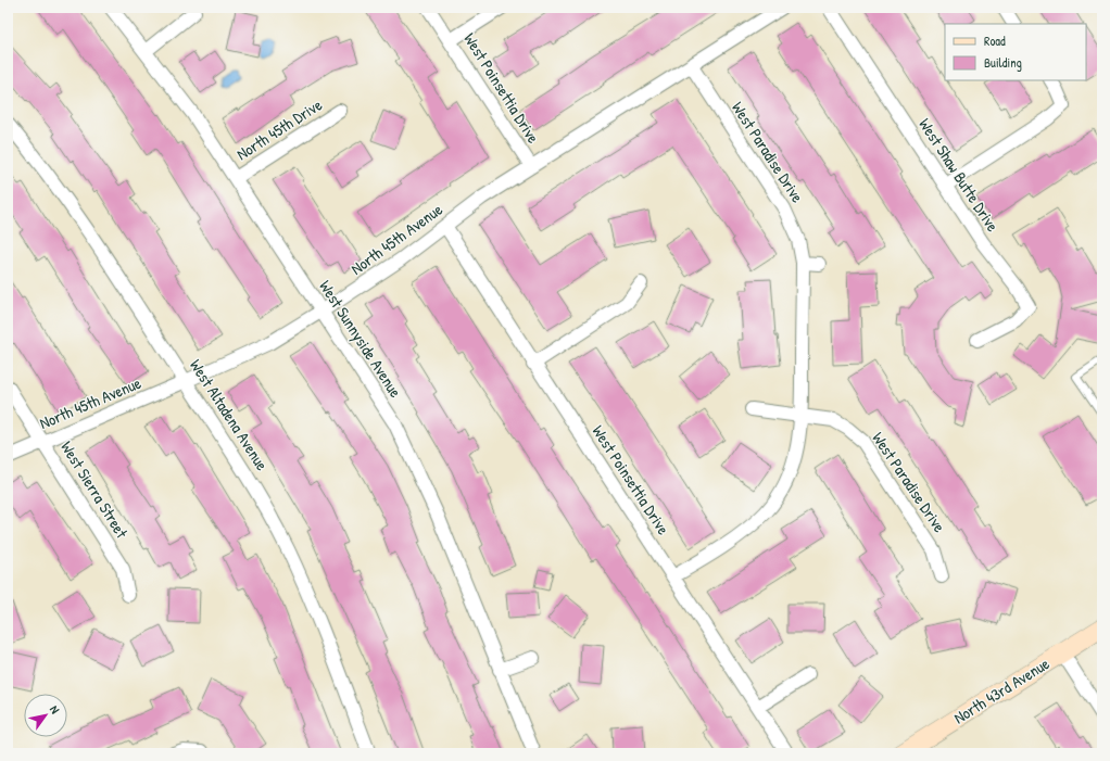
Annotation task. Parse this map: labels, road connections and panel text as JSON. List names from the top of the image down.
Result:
{
  "streets": {
    "main road": ["North 43rd Avenue"],
    "street": [
      "West Poinsettia Drive",
      "North 45th Drive",
      "West Paradise Drive",
      "West Shaw Butte Drive",
      "North 45th Avenue",
      "West Sunnyside Avenue",
      "West Altadena Avenue",
      "West Sierra Street"
    ]
  },
  "crossings": [
    ["West Poinsettia Drive", "North 45th Avenue"],
    ["North 45th Drive", "West Sunnyside Avenue"],
    ["West Paradise Drive", "North 45th Avenue"],
    ["North 45th Avenue", "West Sunnyside Avenue"],
    ["North 45th Avenue", "West Altadena Avenue"],
    ["North 45th Avenue", "West Sierra Street"]
  ],
  "legend": ["Road", "Building"],
  "north": "top right"
}
